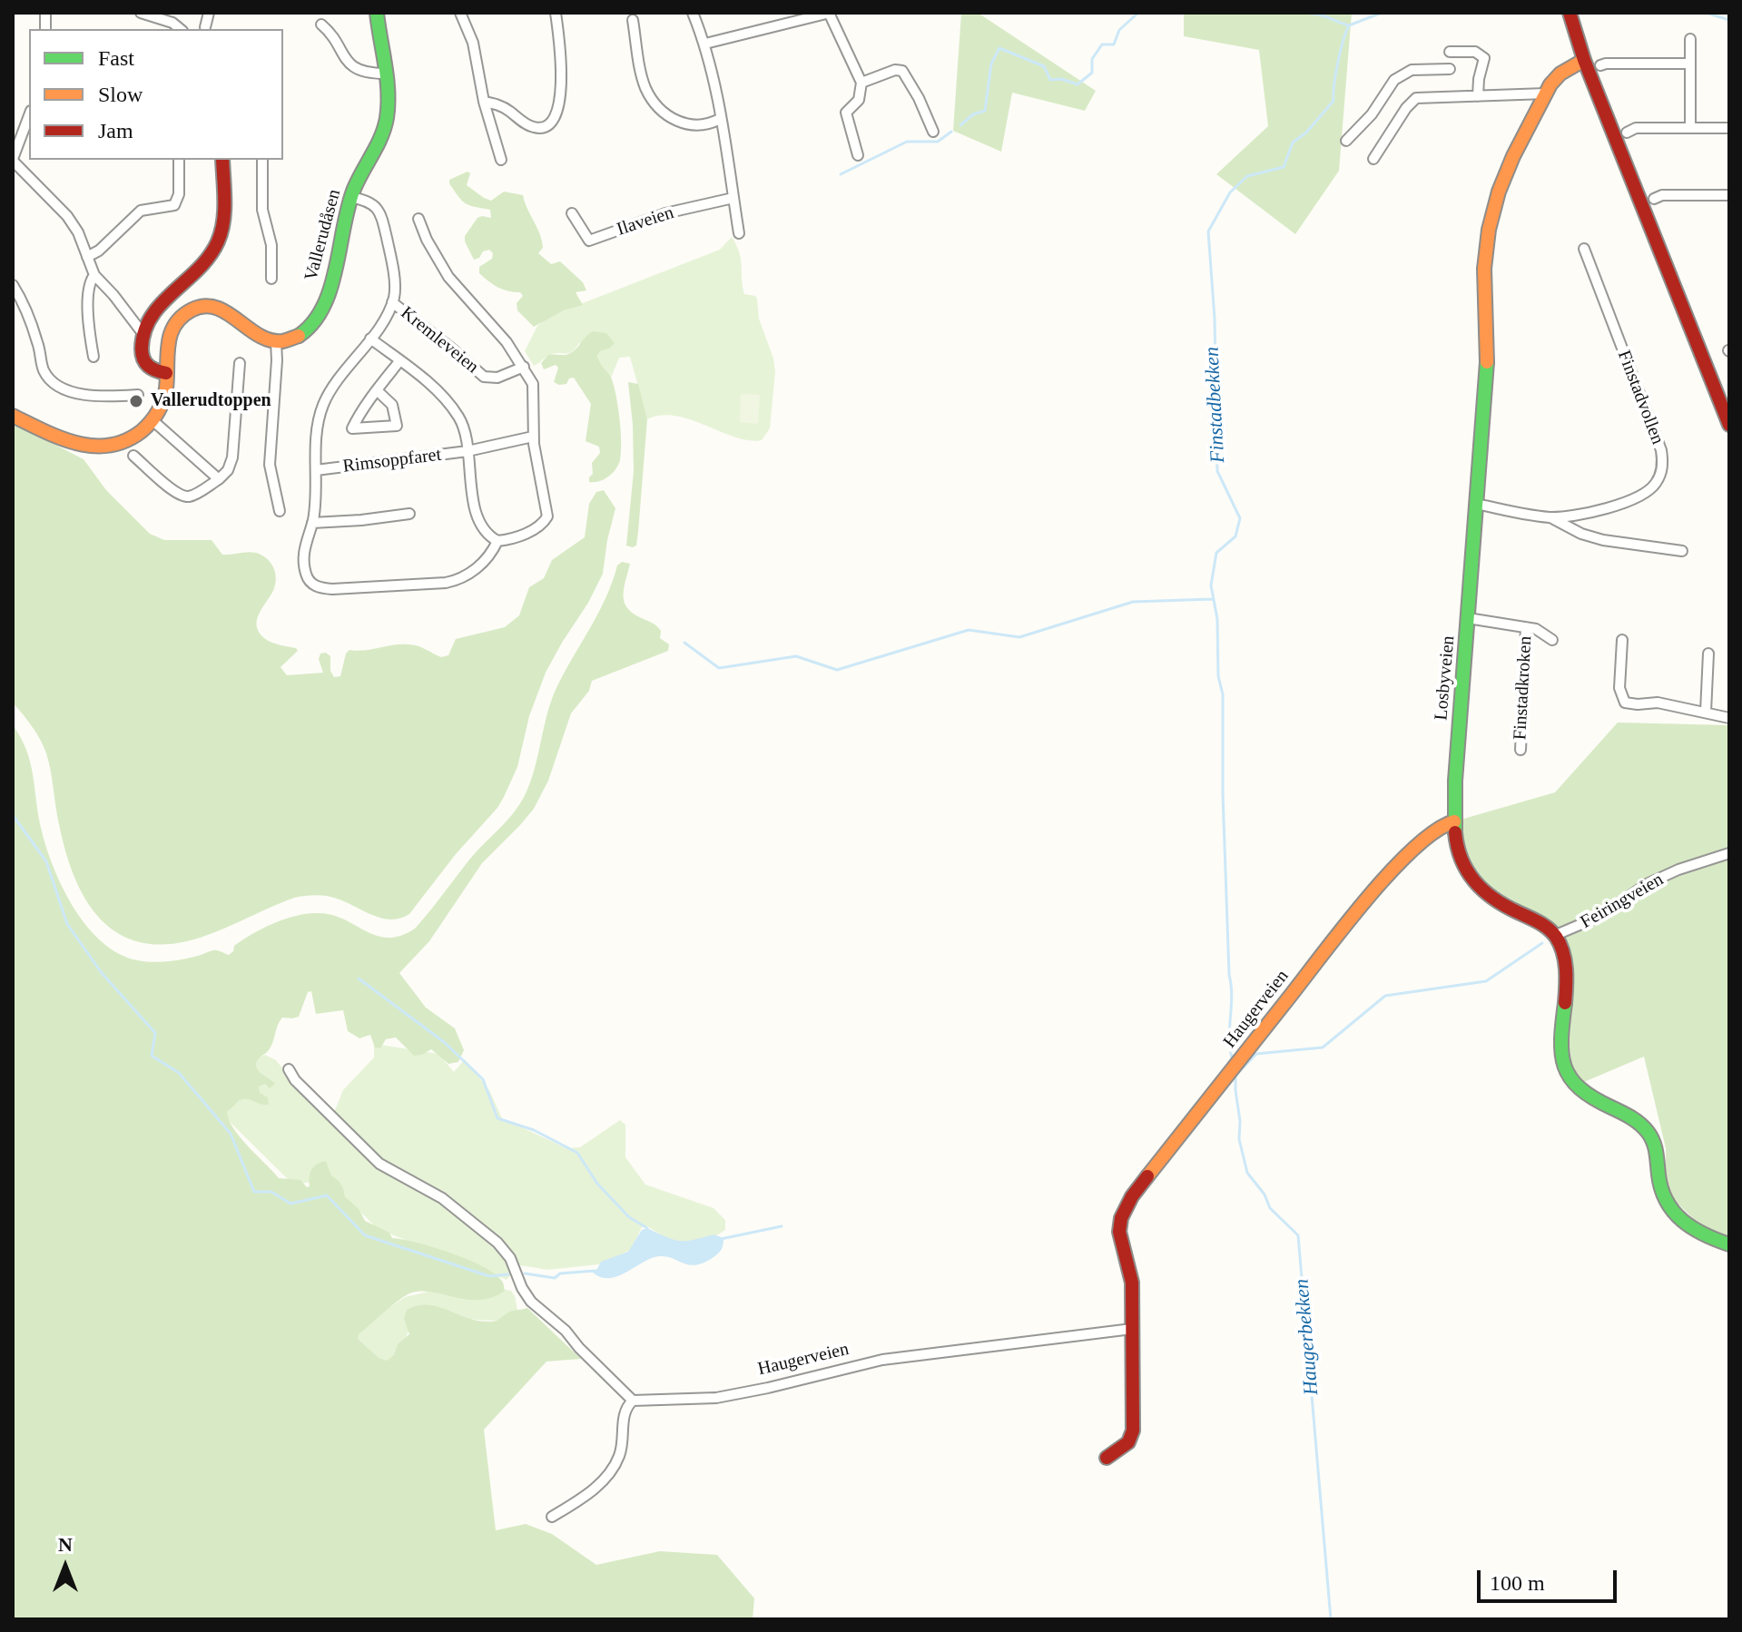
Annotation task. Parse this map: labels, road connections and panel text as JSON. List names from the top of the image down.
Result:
{
  "streets": {
    "main road": ["Vallerudåsen", "Losbyveien", "Haugerveien"],
    "street": [
      "Ilaveien",
      "Kremleveien",
      "Finstadvollen",
      "Rimsoppfaret",
      "Finstadkroken",
      "Feiringveien"
    ]
  },
  "crossings": [
    ["Vallerudåsen", "Kremleveien"],
    ["Finstadvollen", "Losbyveien"],
    ["Losbyveien", "Finstadkroken"],
    ["Losbyveien", "Feiringveien"],
    ["Losbyveien", "Haugerveien"]
  ],
  "water": ["Finstadbekken", "Haugerbekken"],
  "places": ["Vallerudtoppen"],
  "legend": ["Fast", "Slow", "Jam"],
  "scale_bar": "100 m",
  "north": "top"
}
